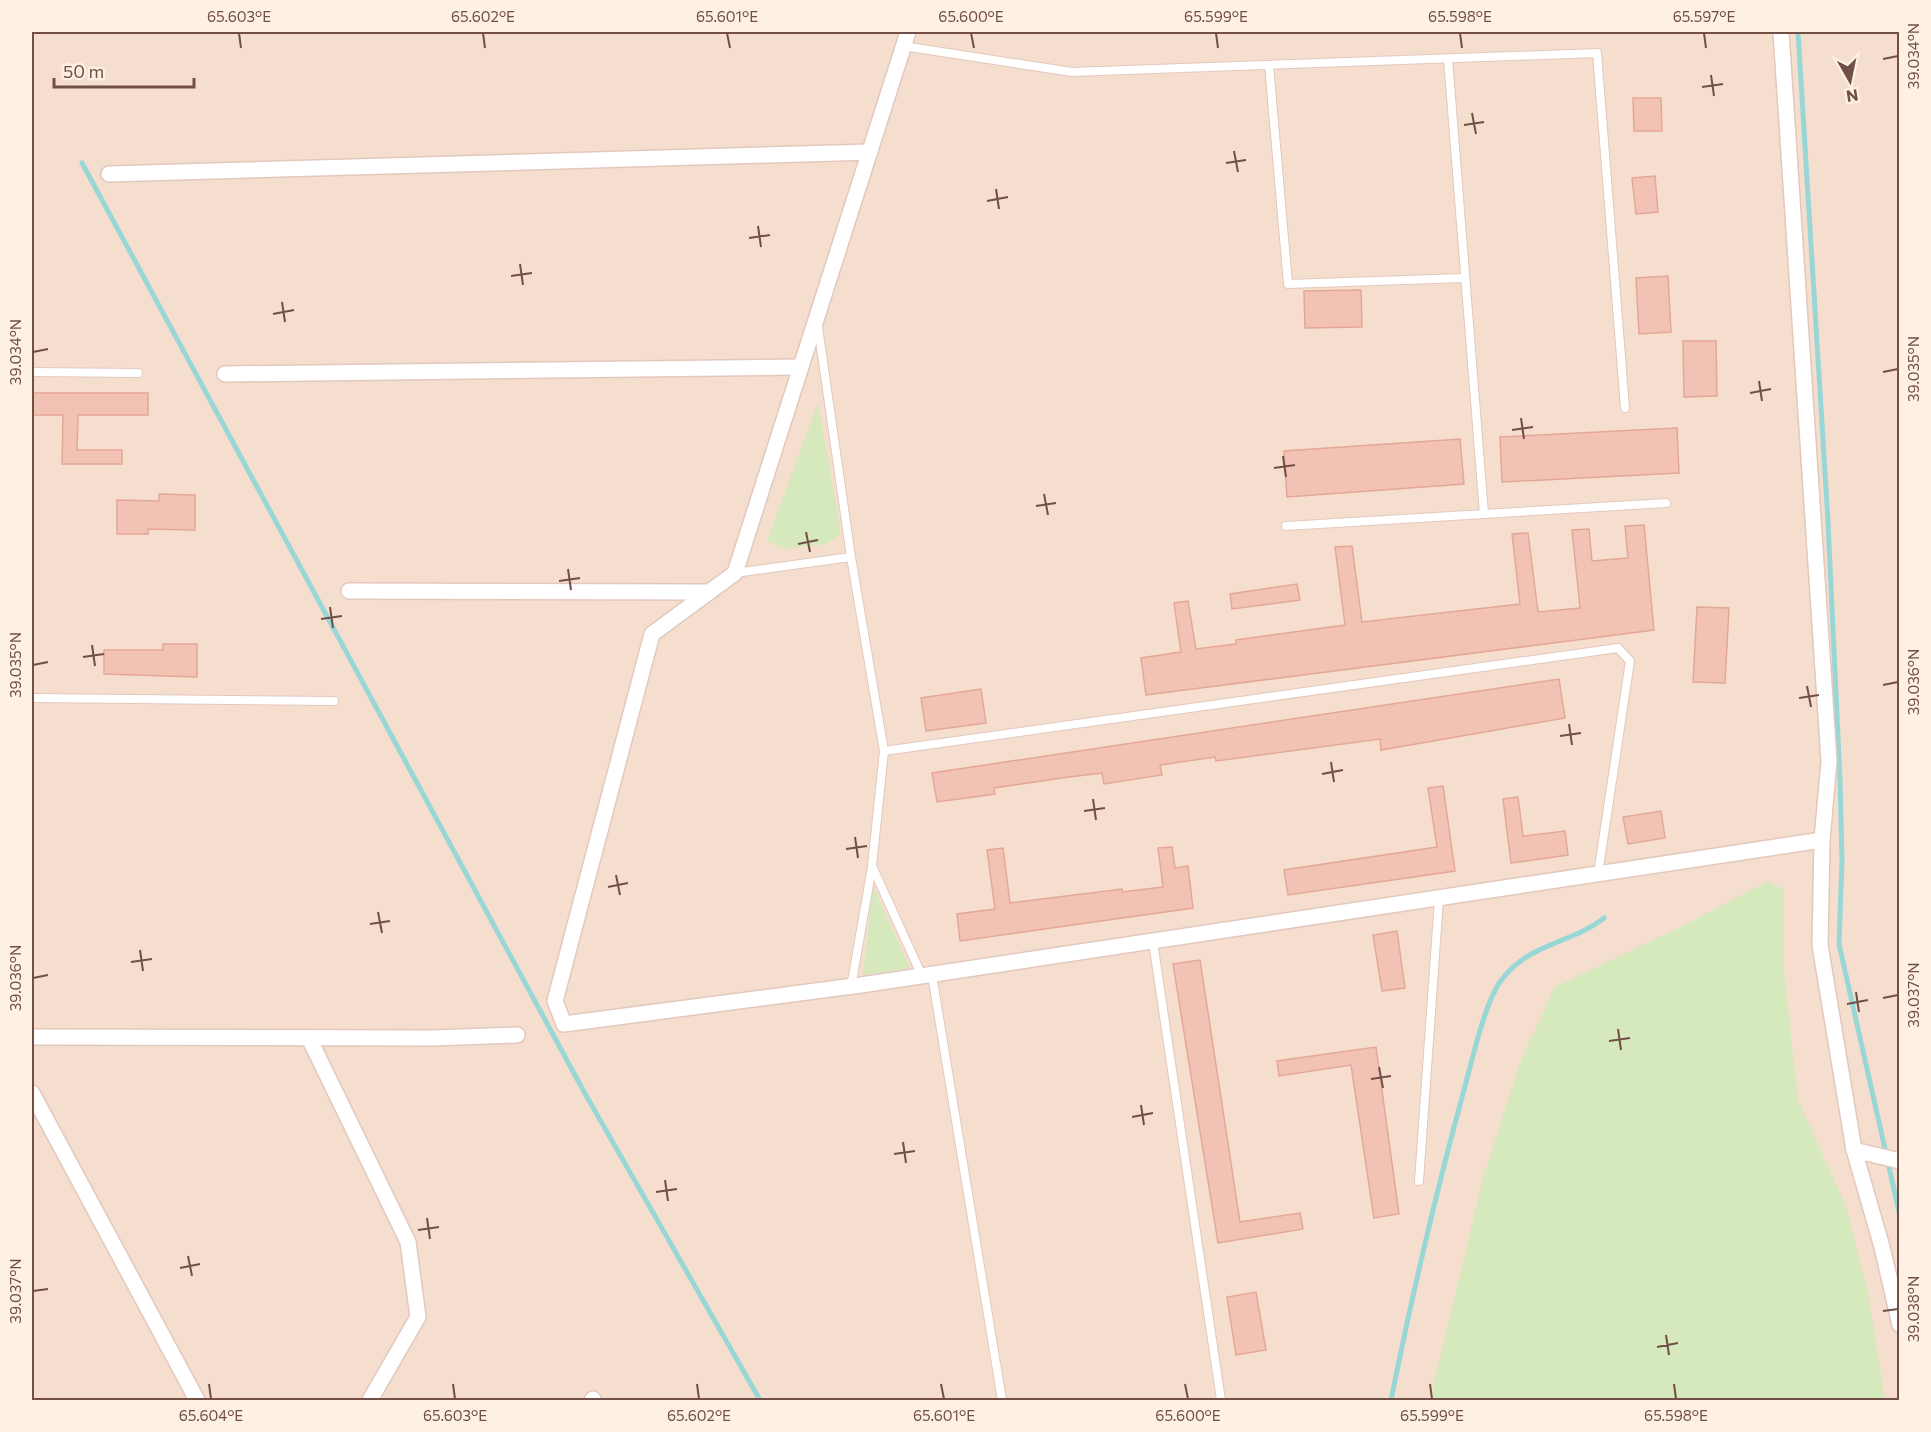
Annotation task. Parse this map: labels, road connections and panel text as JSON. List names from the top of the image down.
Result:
{
  "scale_bar": "50 m",
  "north": "bottom",
  "coordinates": [
    "65.603°E",
    "65.602°E",
    "65.601°E",
    "65.600°E",
    "65.599°E",
    "65.598°E",
    "65.597°E",
    "39.034°N",
    "39.035°N",
    "39.036°N",
    "39.037°N",
    "39.038°N",
    "65.604°E"
  ]
}
